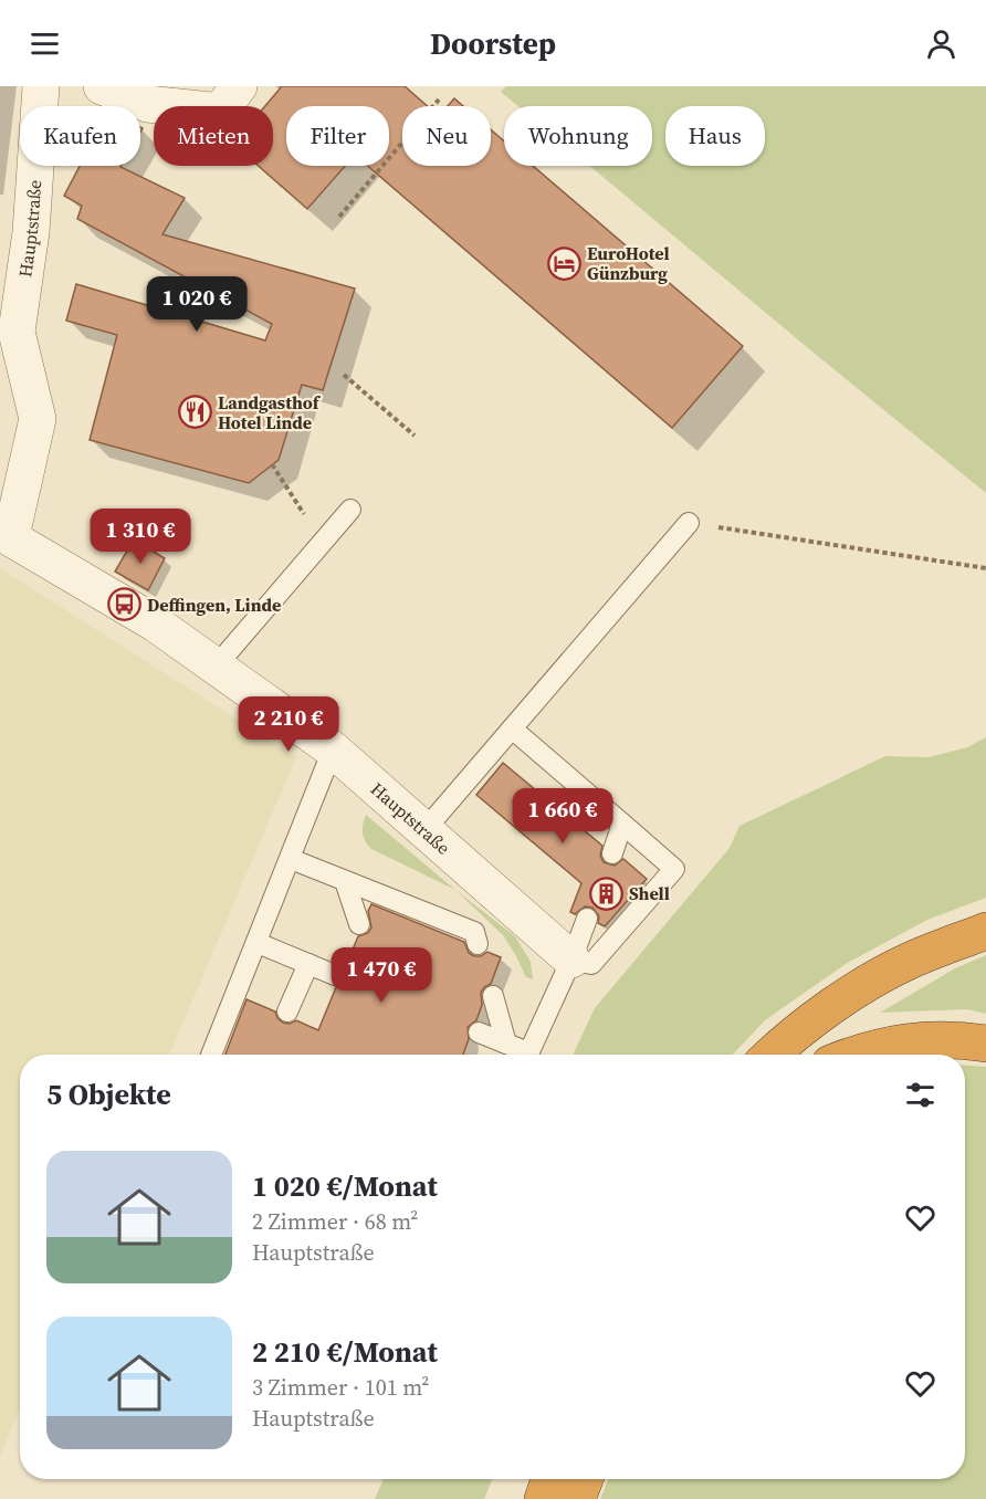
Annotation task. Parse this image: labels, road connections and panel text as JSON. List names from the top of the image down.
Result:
{
  "streets": {
    "street": ["Hauptstraße"]
  },
  "places": {
    "hotel": ["EuroHotel Günzburg"],
    "restaurant": ["Landgasthof Hotel Linde"],
    "bus stop": ["Deffingen, Linde"],
    "building": ["Shell"]
  },
  "page": {
    "header": "Doorstep",
    "chip": [
      "Kaufen",
      "Mieten",
      "Filter",
      "Neu",
      "Wohnung",
      "Haus"
    ],
    "price": [
      "1 020 €",
      "1 310 €",
      "2 210 €",
      "1 660 €",
      "1 470 €"
    ],
    "heading": "5 Objekte",
    "list": [
      {
        "name": "1 020 €/Monat",
        "note": "2 Zimmer · 68 m² · Hauptstraße"
      },
      {
        "name": "2 210 €/Monat",
        "note": "3 Zimmer · 101 m² · Hauptstraße"
      }
    ]
  }
}
